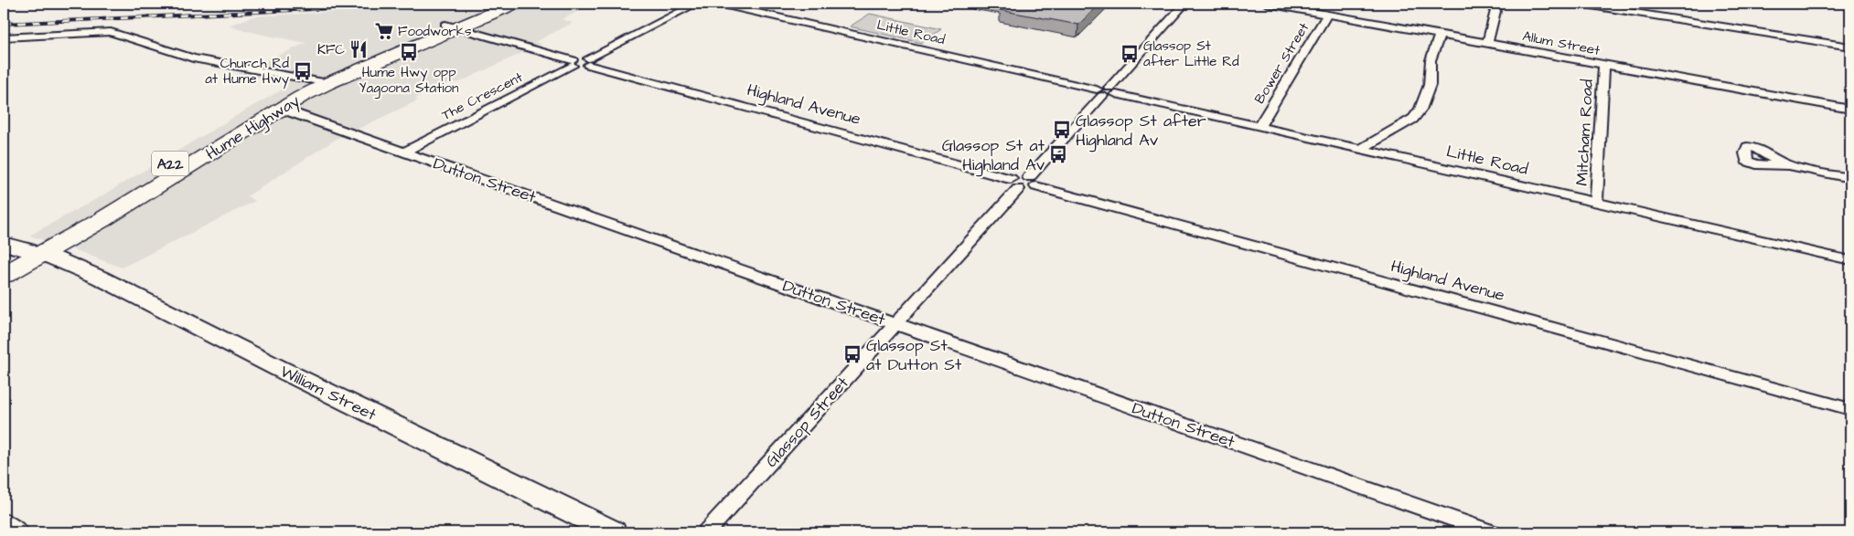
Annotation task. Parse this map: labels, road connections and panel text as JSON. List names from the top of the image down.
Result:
{
  "streets": {
    "highway": ["Hume Highway", "A22"],
    "street": [
      "Little Road",
      "Allum Street",
      "Bower Street",
      "The Crescent",
      "Highland Avenue",
      "Mitcham Road",
      "Dutton Street",
      "William Street",
      "Glassop Street"
    ]
  },
  "crossings": [
    ["Little Road", "Bower Street"],
    ["Little Road", "Mitcham Road"],
    ["Allum Street", "Bower Street"],
    ["Allum Street", "Mitcham Road"],
    ["The Crescent", "Dutton Street"],
    ["Highland Avenue", "Glassop Street"],
    ["Hume Highway", "Dutton Street"],
    ["Hume Highway", "William Street"],
    ["Dutton Street", "Glassop Street"]
  ],
  "places": {
    "supermarket": ["Foodworks"],
    "restaurant": ["KFC"],
    "bus stop": [
      "Hume Hwy opp Yagoona Station",
      "Glassop St after Little Rd",
      "Church Rd at Hume Hwy",
      "Glassop St after Highland Av",
      "Glassop St at Highland Av",
      "Glassop St at Dutton St"
    ]
  }
}
